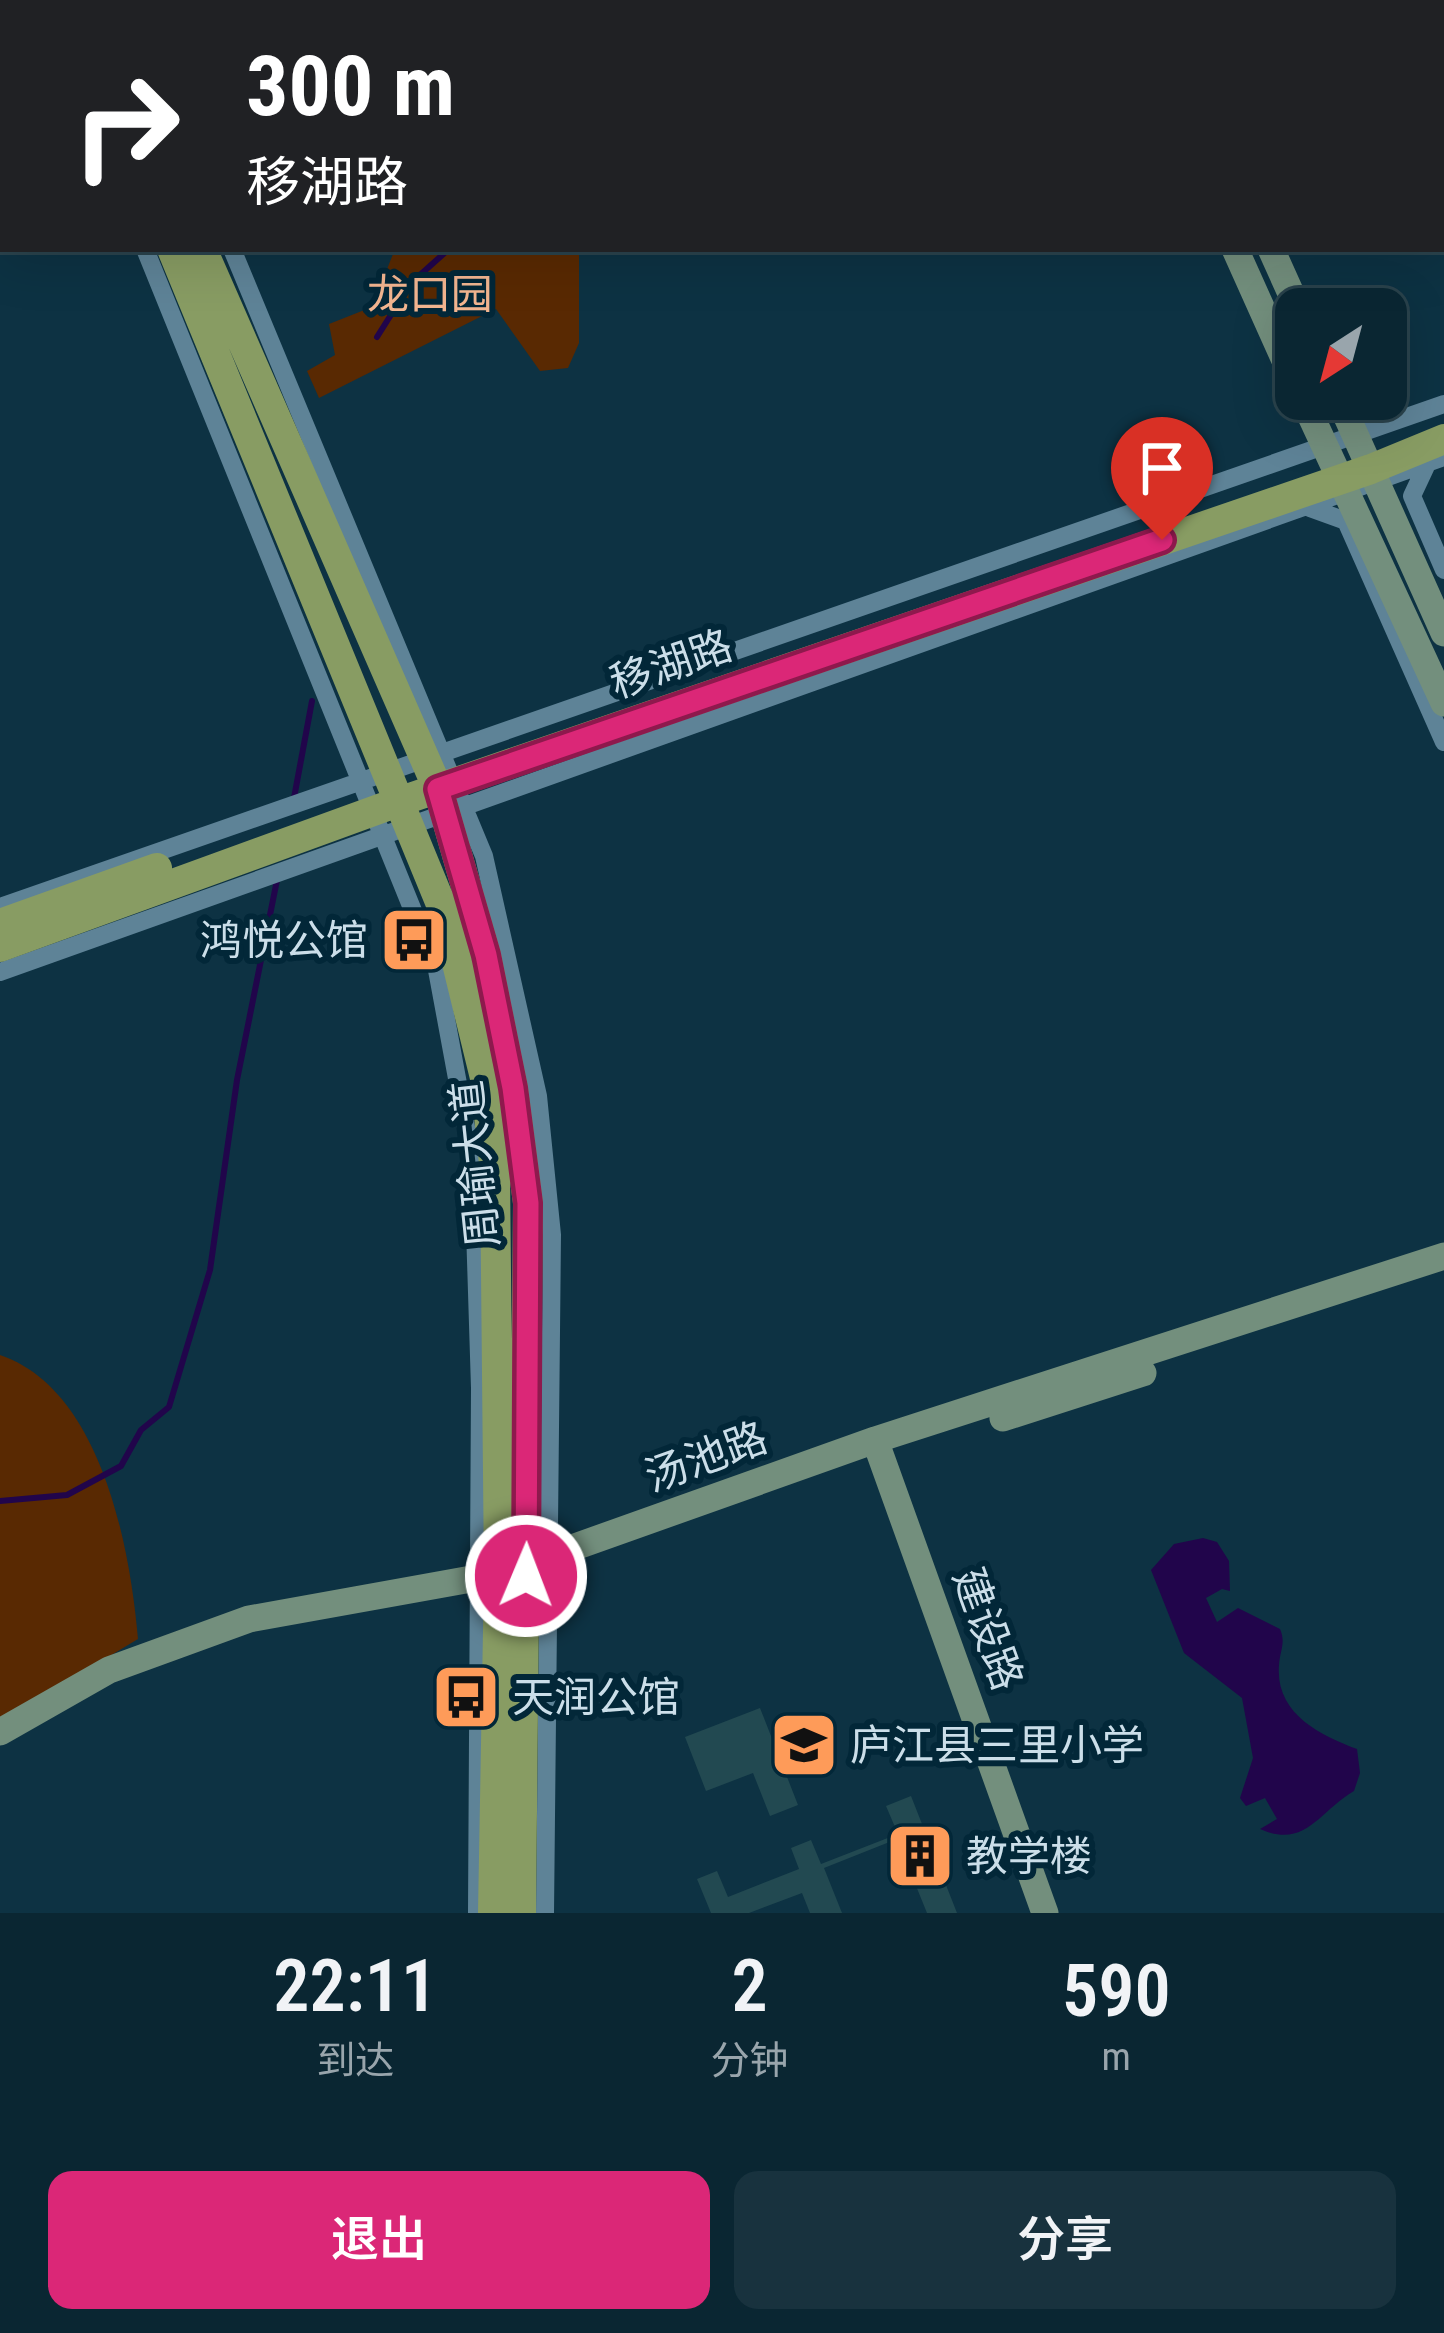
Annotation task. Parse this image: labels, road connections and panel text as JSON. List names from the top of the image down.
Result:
{
  "streets": {
    "main road": ["移湖路", "周瑜大道"],
    "street": ["汤池路", "建设路"]
  },
  "crossings": [
    ["移湖路", "周瑜大道"],
    ["周瑜大道", "汤池路"],
    ["汤池路", "建设路"]
  ],
  "parks": ["龙口园"],
  "places": {
    "bus stop": ["鸿悦公馆", "天润公馆"],
    "school or university": ["庐江县三里小学"],
    "building": ["教学楼"]
  },
  "north": "bottom left",
  "page": {
    "turn": ["300 m", "移湖路"],
    "eta": [
      "22:11",
      "到达",
      "2",
      "分钟",
      "590",
      "m"
    ],
    "buttons": ["退出", "分享"]
  }
}
